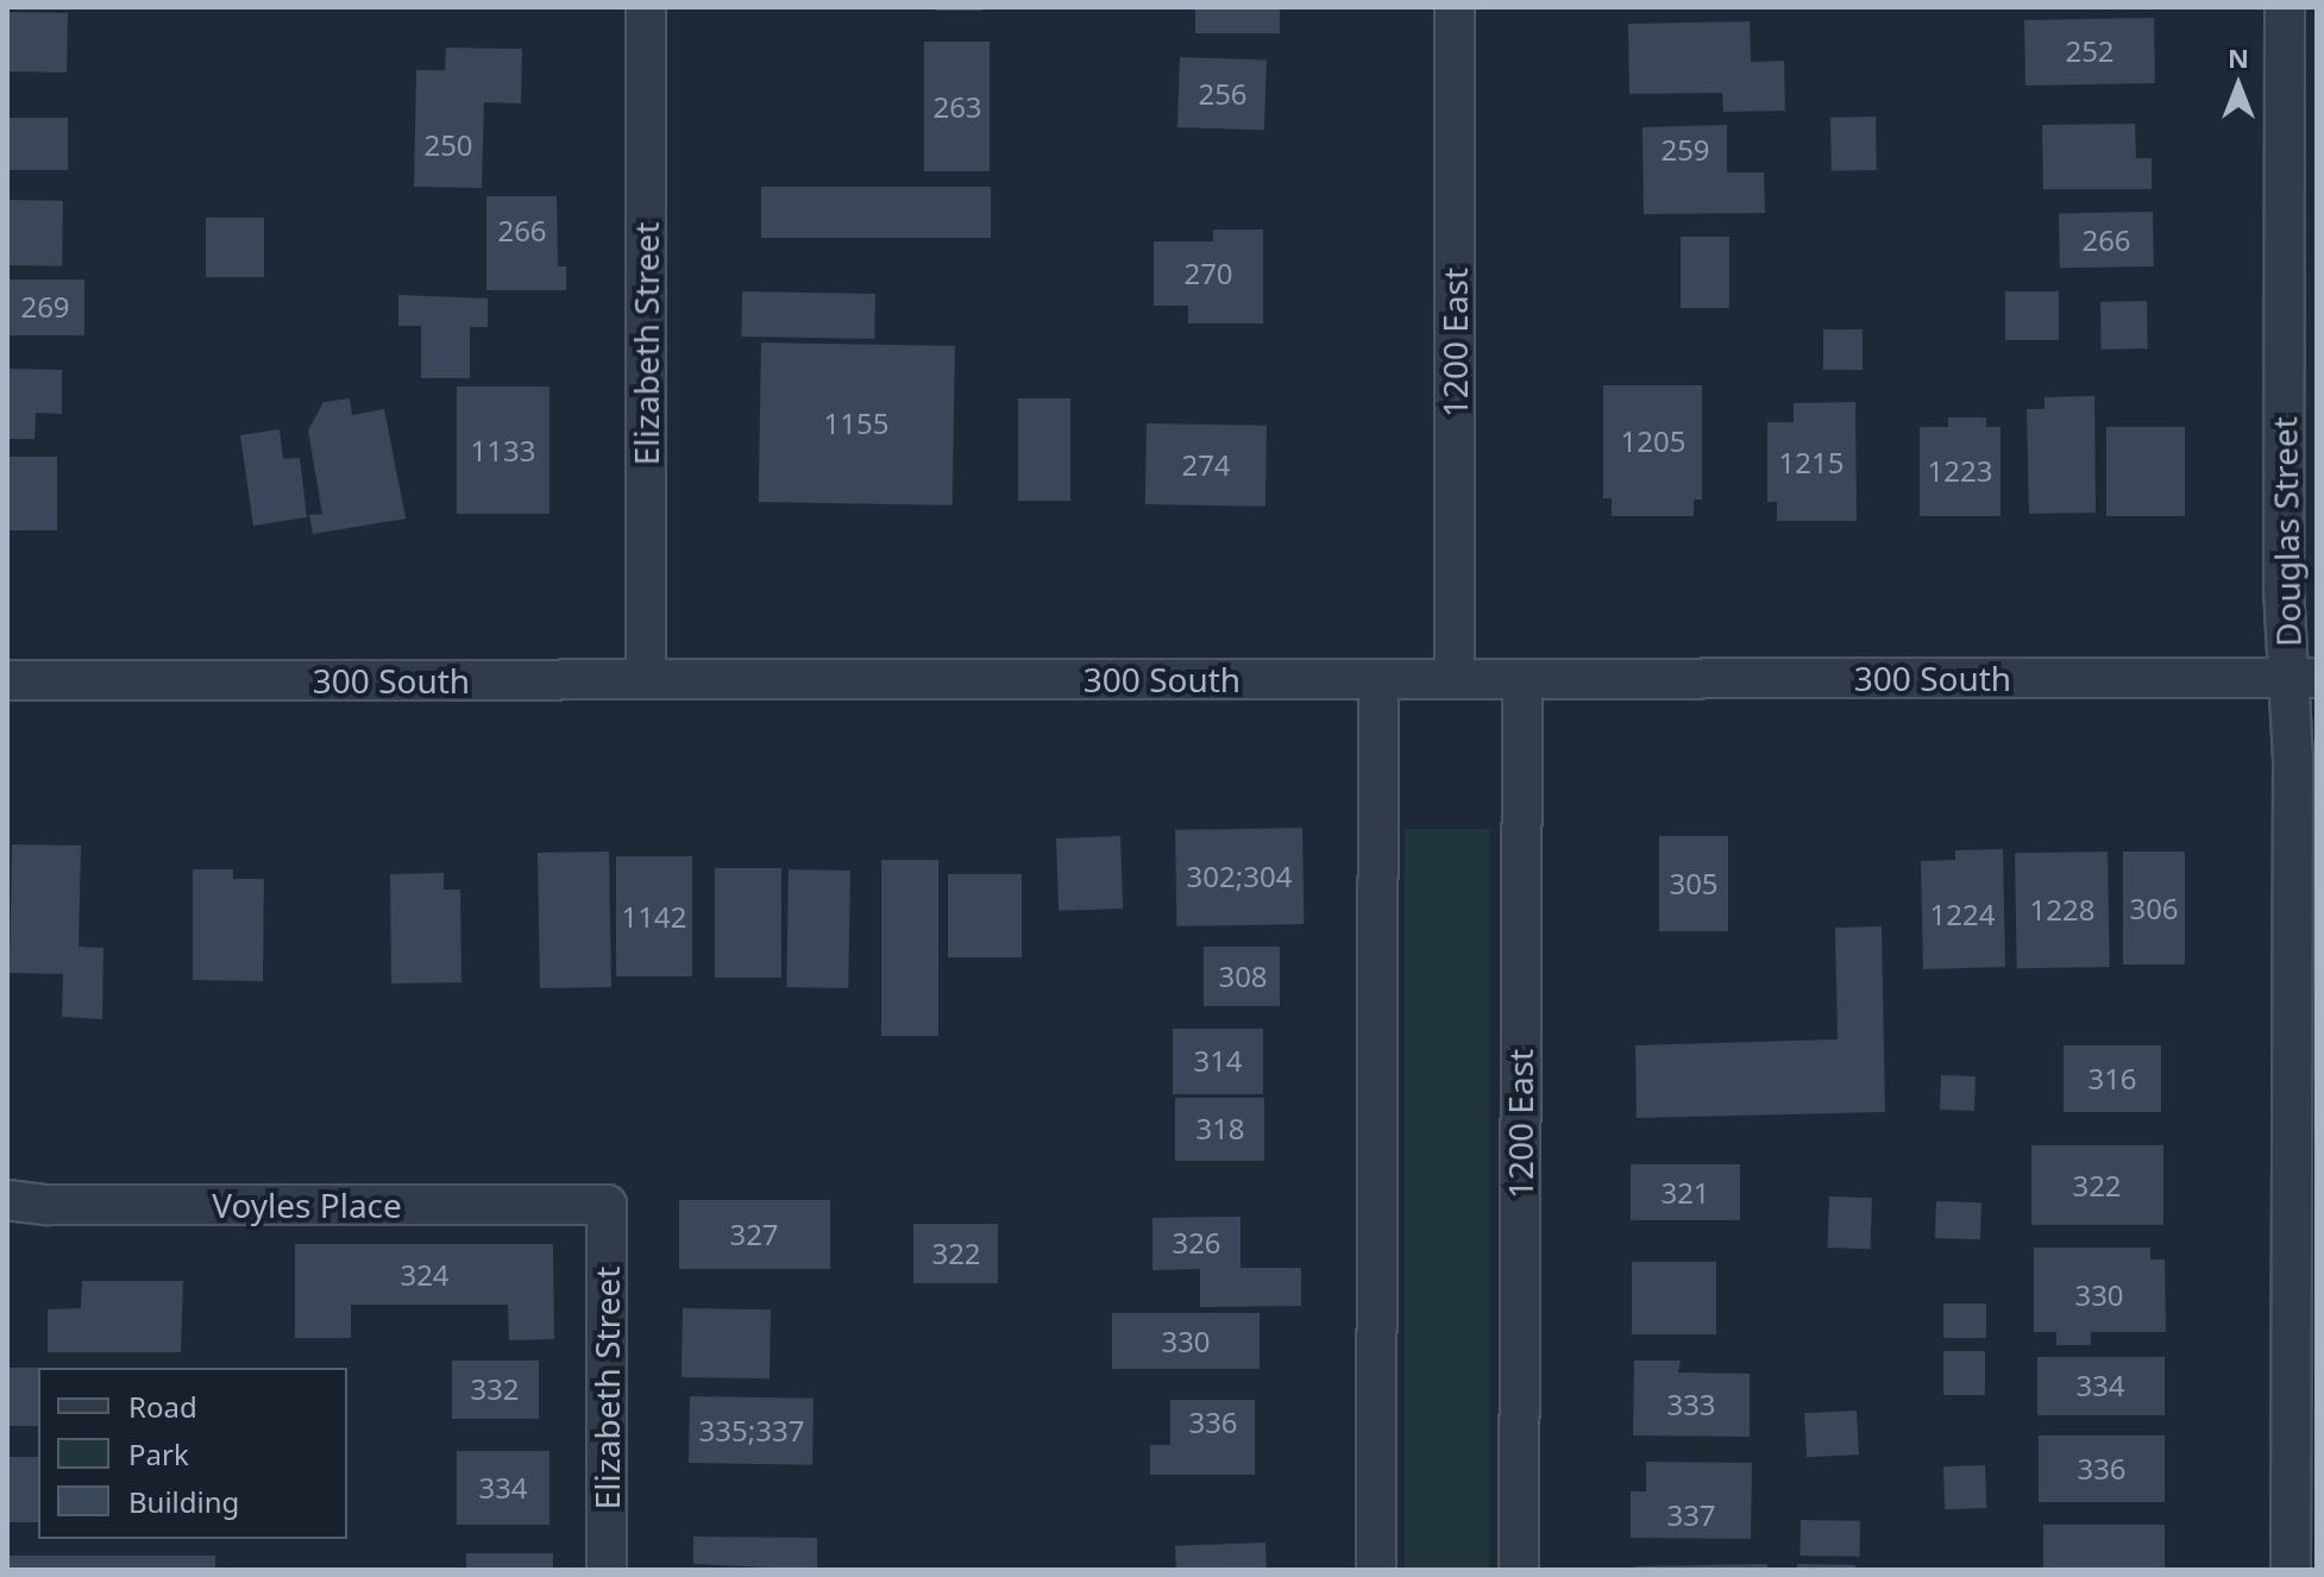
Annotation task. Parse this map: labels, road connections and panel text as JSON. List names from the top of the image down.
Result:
{
  "streets": {
    "street": [
      "1200 East",
      "Elizabeth Street",
      "Douglas Street",
      "300 South",
      "Voyles Place"
    ]
  },
  "crossings": [
    ["1200 East", "300 South"],
    ["Elizabeth Street", "300 South"],
    ["Elizabeth Street", "Voyles Place"],
    ["Douglas Street", "300 South"]
  ],
  "house_numbers": [
    "252",
    "256",
    "263",
    "250",
    "259",
    "266",
    "266",
    "270",
    "269",
    "1155",
    "1205",
    "1133",
    "1215",
    "274",
    "1223",
    "302;304",
    "305",
    "306",
    "1228",
    "1224",
    "1142",
    "308",
    "314",
    "316",
    "318",
    "322",
    "321",
    "327",
    "326",
    "322",
    "324",
    "330",
    "330",
    "334",
    "332",
    "333",
    "336",
    "335;337",
    "336",
    "334",
    "337"
  ],
  "legend": ["Road", "Park", "Building"],
  "north": "top"
}
